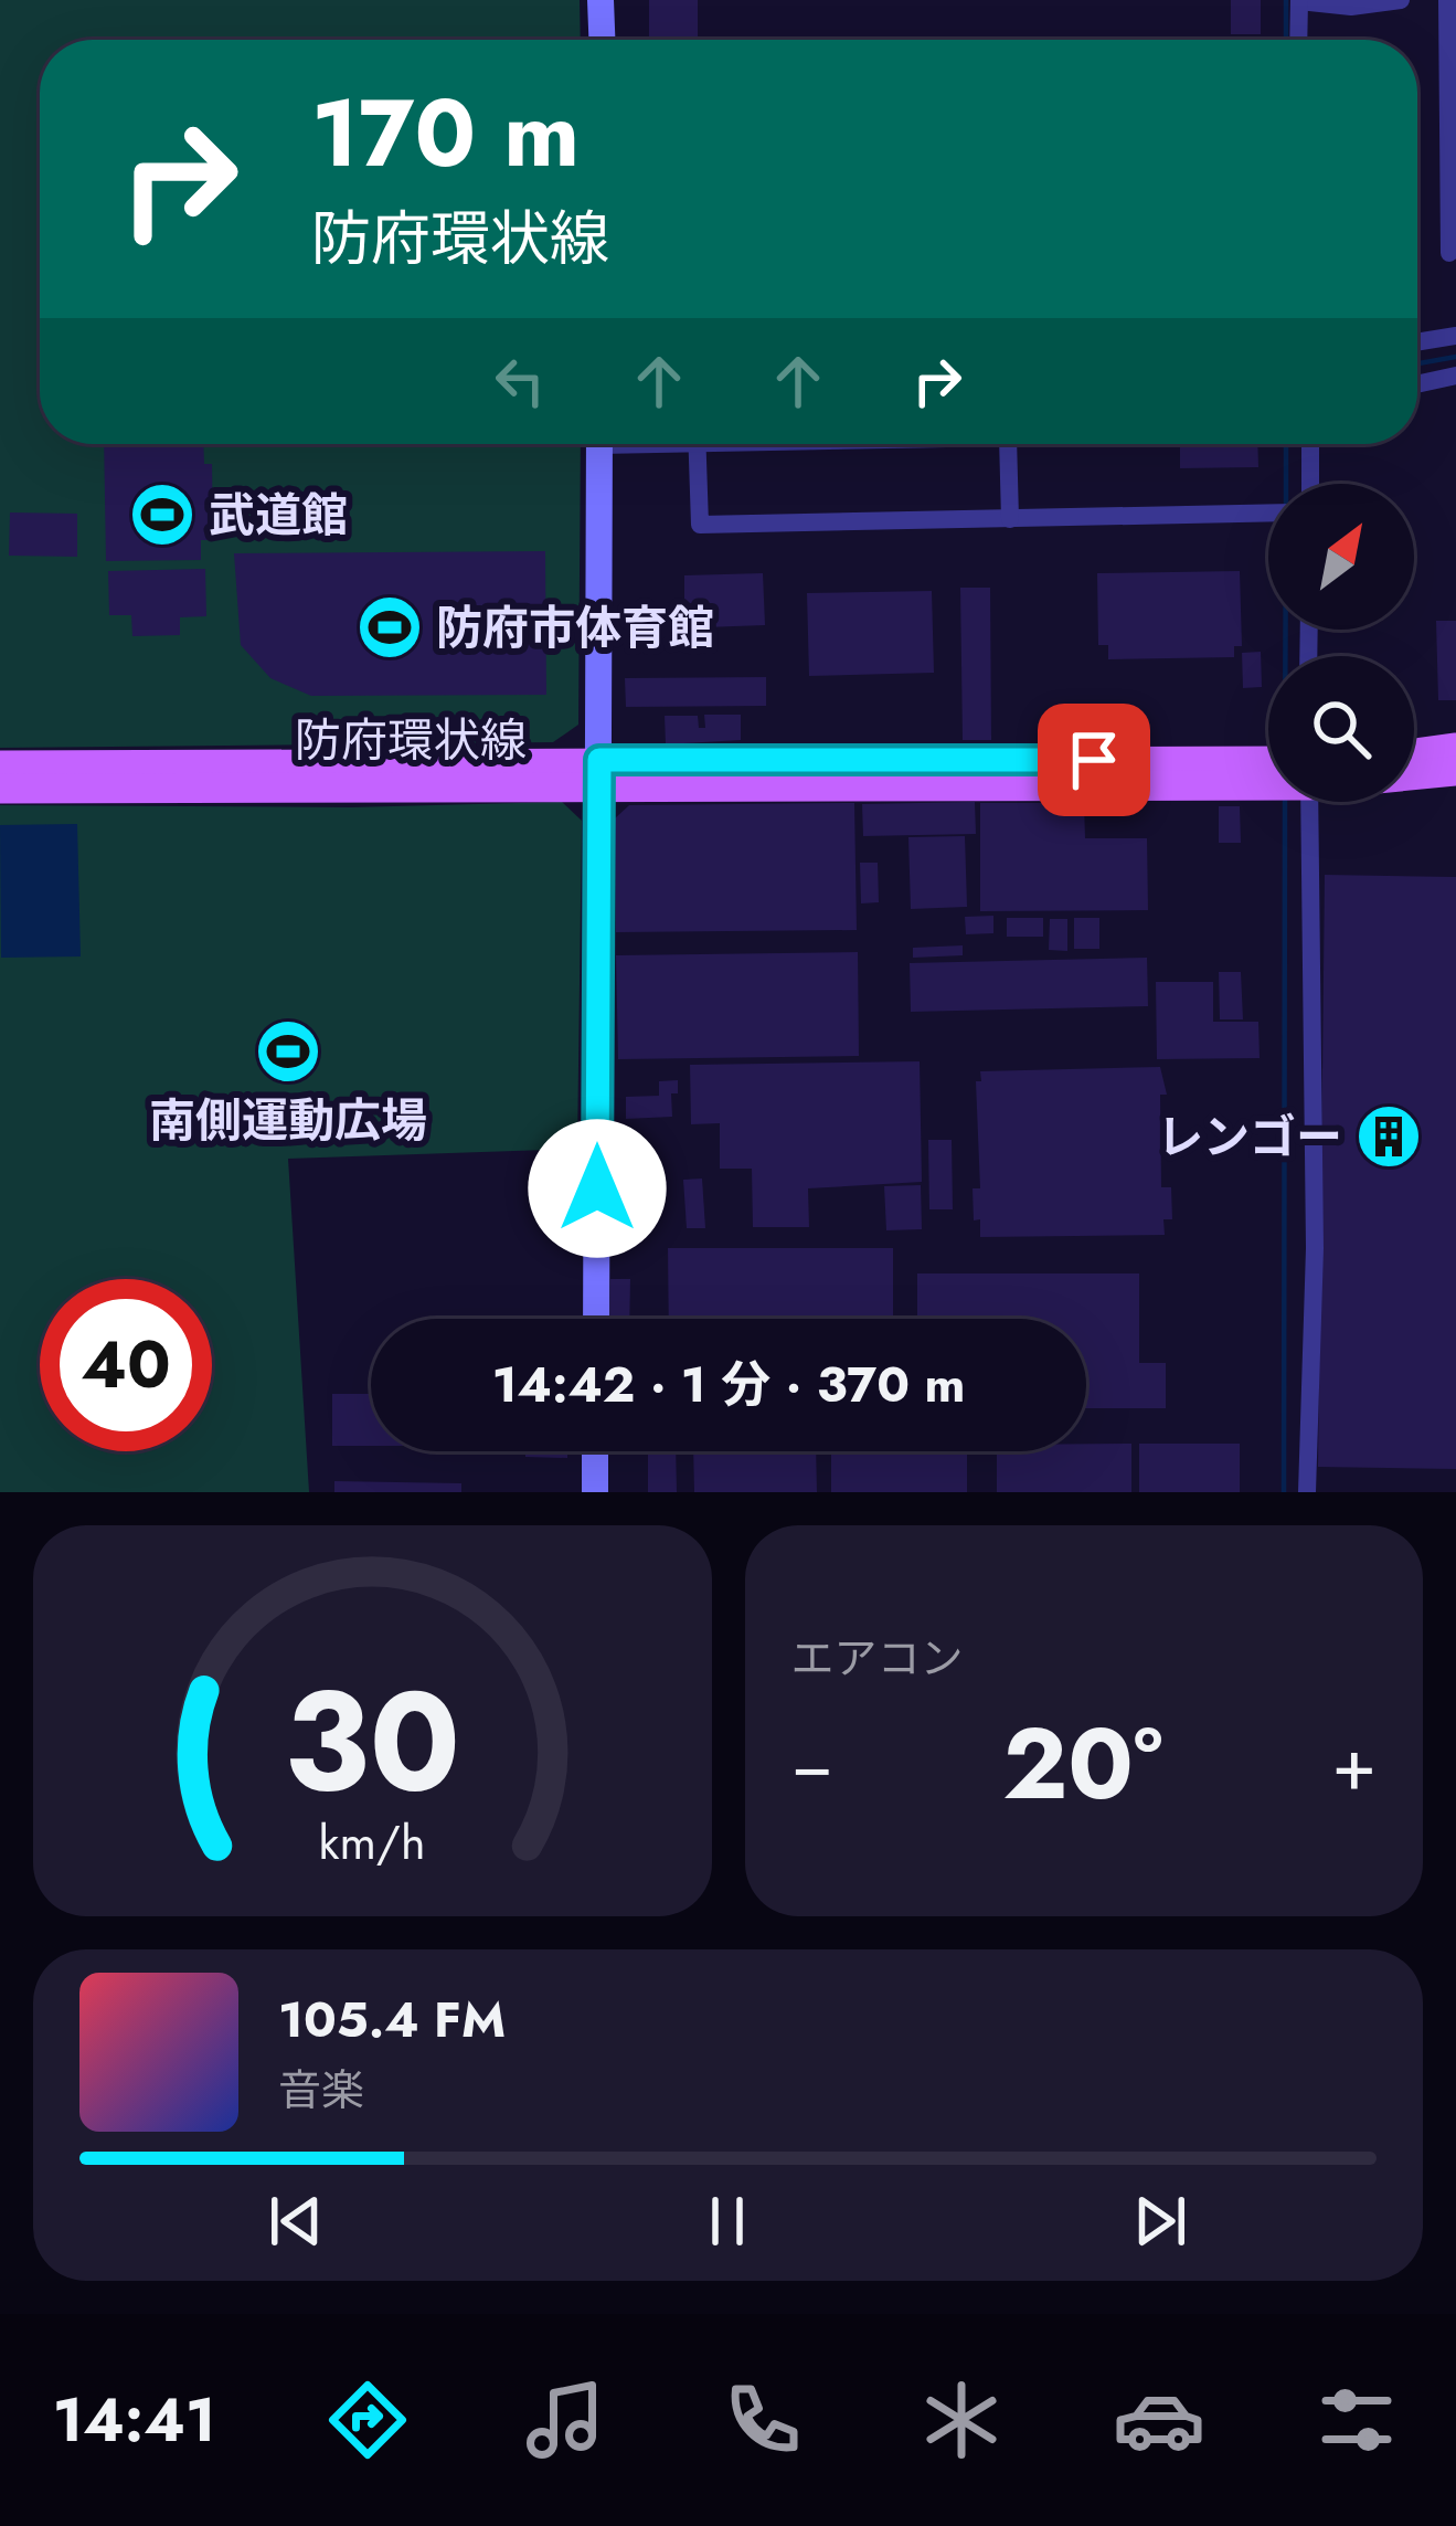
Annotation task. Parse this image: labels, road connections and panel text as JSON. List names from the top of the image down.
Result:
{
  "streets": {
    "main road": ["防府環状線"]
  },
  "places": {
    "sports": ["武道館", "防府市体育館", "南側運動広場"],
    "building": ["レンゴー"]
  },
  "north": "top right",
  "page": {
    "turn": ["170 m", "防府環状線"],
    "limit": "40",
    "trip": "14:42 · 1 分 · 370 m",
    "tile": "エアコン",
    "heat": ["−", "20°", "+"],
    "song": ["105.4 FM", "音楽"],
    "tabs": "14:41",
    "gauge": ["30", "km/h"]
  }
}
